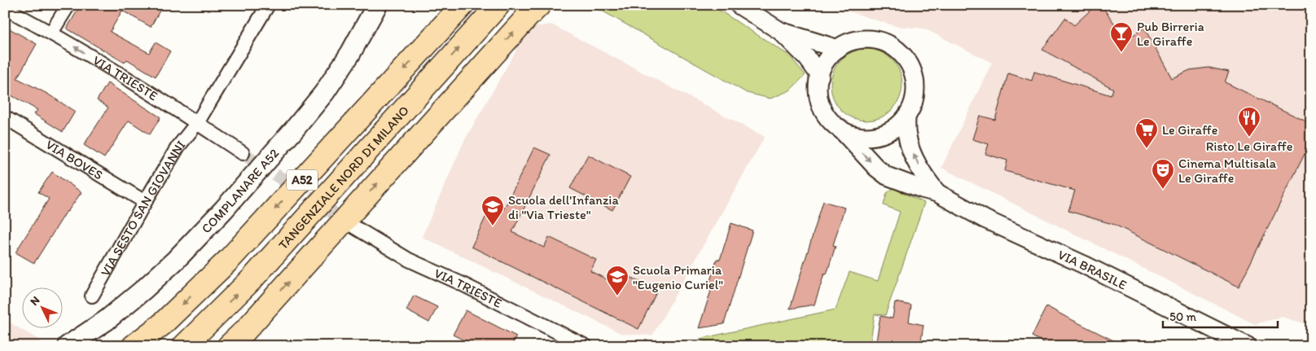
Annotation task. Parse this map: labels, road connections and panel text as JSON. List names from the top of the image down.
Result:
{
  "streets": {
    "highway": ["TANGENZIALE NORD DI MILANO", "A52"],
    "main road": ["COMPLANARE A52"],
    "street": [
      "VIA TRIESTE",
      "VIA BOVES",
      "VIA SESTO SAN GIOVANNI",
      "VIA BRASILE"
    ]
  },
  "crossings": [
    ["VIA TRIESTE", "VIA SESTO SAN GIOVANNI"],
    ["VIA BOVES", "VIA SESTO SAN GIOVANNI"]
  ],
  "places": {
    "bar": ["Pub Birreria Le Giraffe"],
    "restaurant": ["Risto Le Giraffe"],
    "supermarket": ["Le Giraffe"],
    "theatre": ["Cinema Multisala Le Giraffe"],
    "school or university": ["Scuola dell'Infanzia di \"Via Trieste\"", "Scuola Primaria \"Eugenio Curiel\""]
  },
  "scale_bar": "50 m",
  "north": "top left"
}
